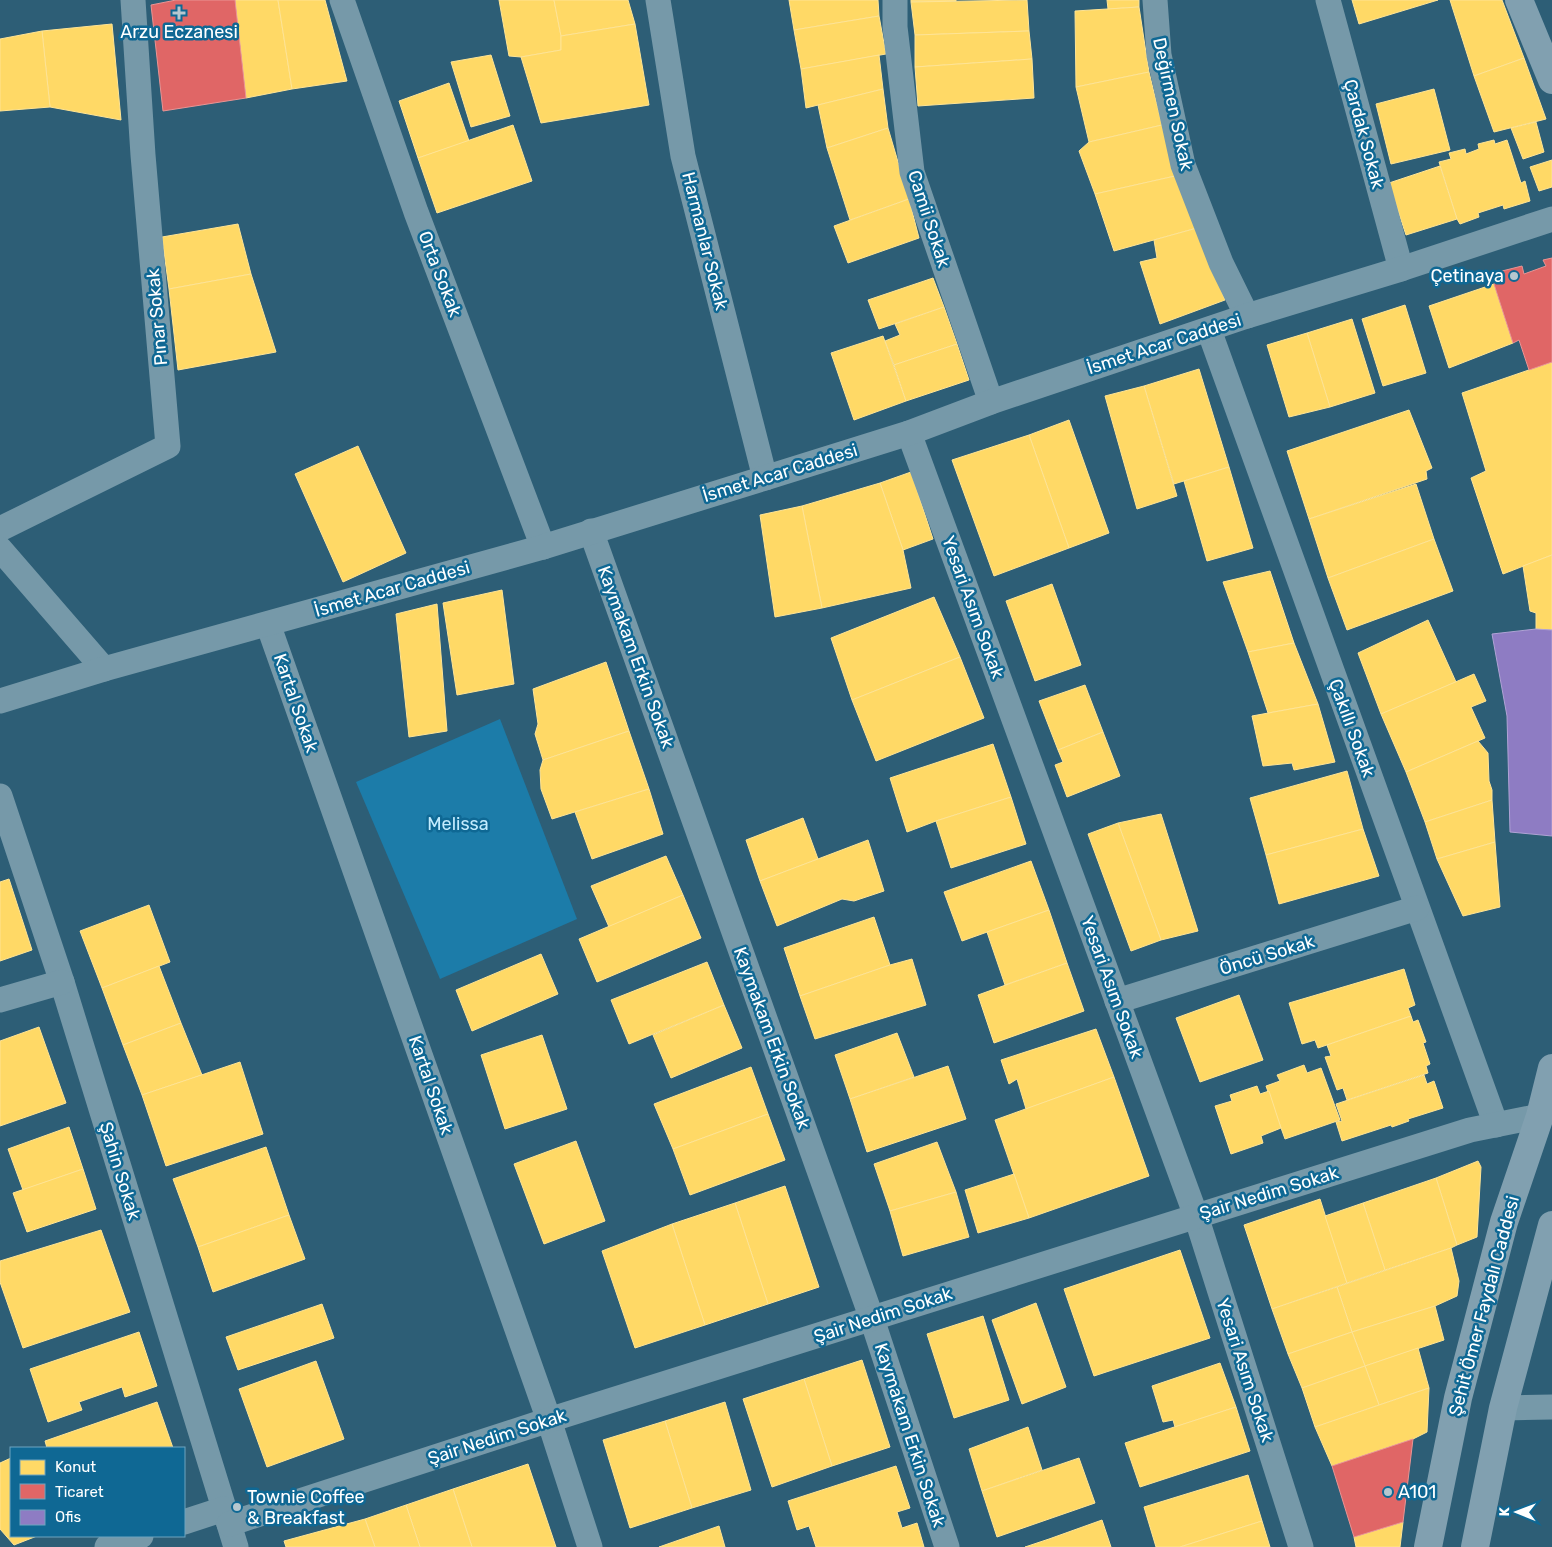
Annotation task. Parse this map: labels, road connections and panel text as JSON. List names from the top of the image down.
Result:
{
  "streets": {
    "main road": ["Şehit Ömer Faydalı Caddesi"],
    "street": [
      "Değirmen Sokak",
      "Çardak Sokak",
      "Camii Sokak",
      "Harmanlar Sokak",
      "Orta Sokak",
      "Pınar Sokak",
      "İsmet Acar Caddesi",
      "Yesari Asım Sokak",
      "Kaymakam Erkin Sokak",
      "Kartal Sokak",
      "Çakıllı Sokak",
      "Öncü Sokak",
      "Şahin Sokak",
      "Şair Nedim Sokak"
    ]
  },
  "crossings": [
    ["Değirmen Sokak", "İsmet Acar Caddesi"],
    ["Çardak Sokak", "İsmet Acar Caddesi"],
    ["Camii Sokak", "İsmet Acar Caddesi"],
    ["Harmanlar Sokak", "İsmet Acar Caddesi"],
    ["Orta Sokak", "İsmet Acar Caddesi"],
    ["İsmet Acar Caddesi", "Yesari Asım Sokak"],
    ["İsmet Acar Caddesi", "Kaymakam Erkin Sokak"],
    ["İsmet Acar Caddesi", "Kartal Sokak"],
    ["İsmet Acar Caddesi", "Çakıllı Sokak"],
    ["Yesari Asım Sokak", "Öncü Sokak"],
    ["Yesari Asım Sokak", "Şair Nedim Sokak"],
    ["Kaymakam Erkin Sokak", "Şair Nedim Sokak"],
    ["Kartal Sokak", "Şair Nedim Sokak"],
    ["Çakıllı Sokak", "Öncü Sokak"],
    ["Çakıllı Sokak", "Şair Nedim Sokak"],
    ["Şahin Sokak", "Şair Nedim Sokak"],
    ["Şair Nedim Sokak", "Şehit Ömer Faydalı Caddesi"]
  ],
  "parks": ["Melissa"],
  "places": {
    "health": ["Arzu Eczanesi"],
    "other": ["Çetinaya", "A101", "Townie Coffee & Breakfast"]
  },
  "legend": ["Konut", "Ticaret", "Ofis"],
  "north": "left"
}
